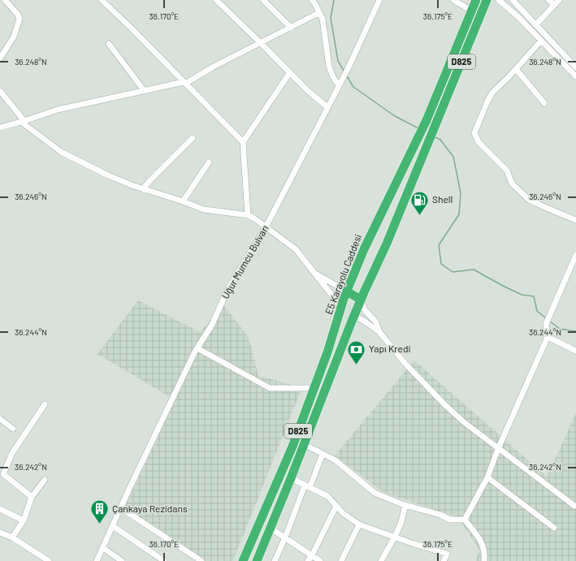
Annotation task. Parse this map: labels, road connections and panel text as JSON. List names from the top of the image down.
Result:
{
  "streets": {
    "highway": ["D825", "E5 Karayolu Caddesi"],
    "street": ["Uğur Mumcu Bulvarı"]
  },
  "places": {
    "fuel station": ["Shell"],
    "bank": ["Yapı Kredi"],
    "building": ["Çankaya Rezidans"]
  },
  "coordinates": [
    "36.170°E",
    "36.175°E",
    "36.248°N",
    "36.246°N",
    "36.244°N",
    "36.242°N"
  ]
}
